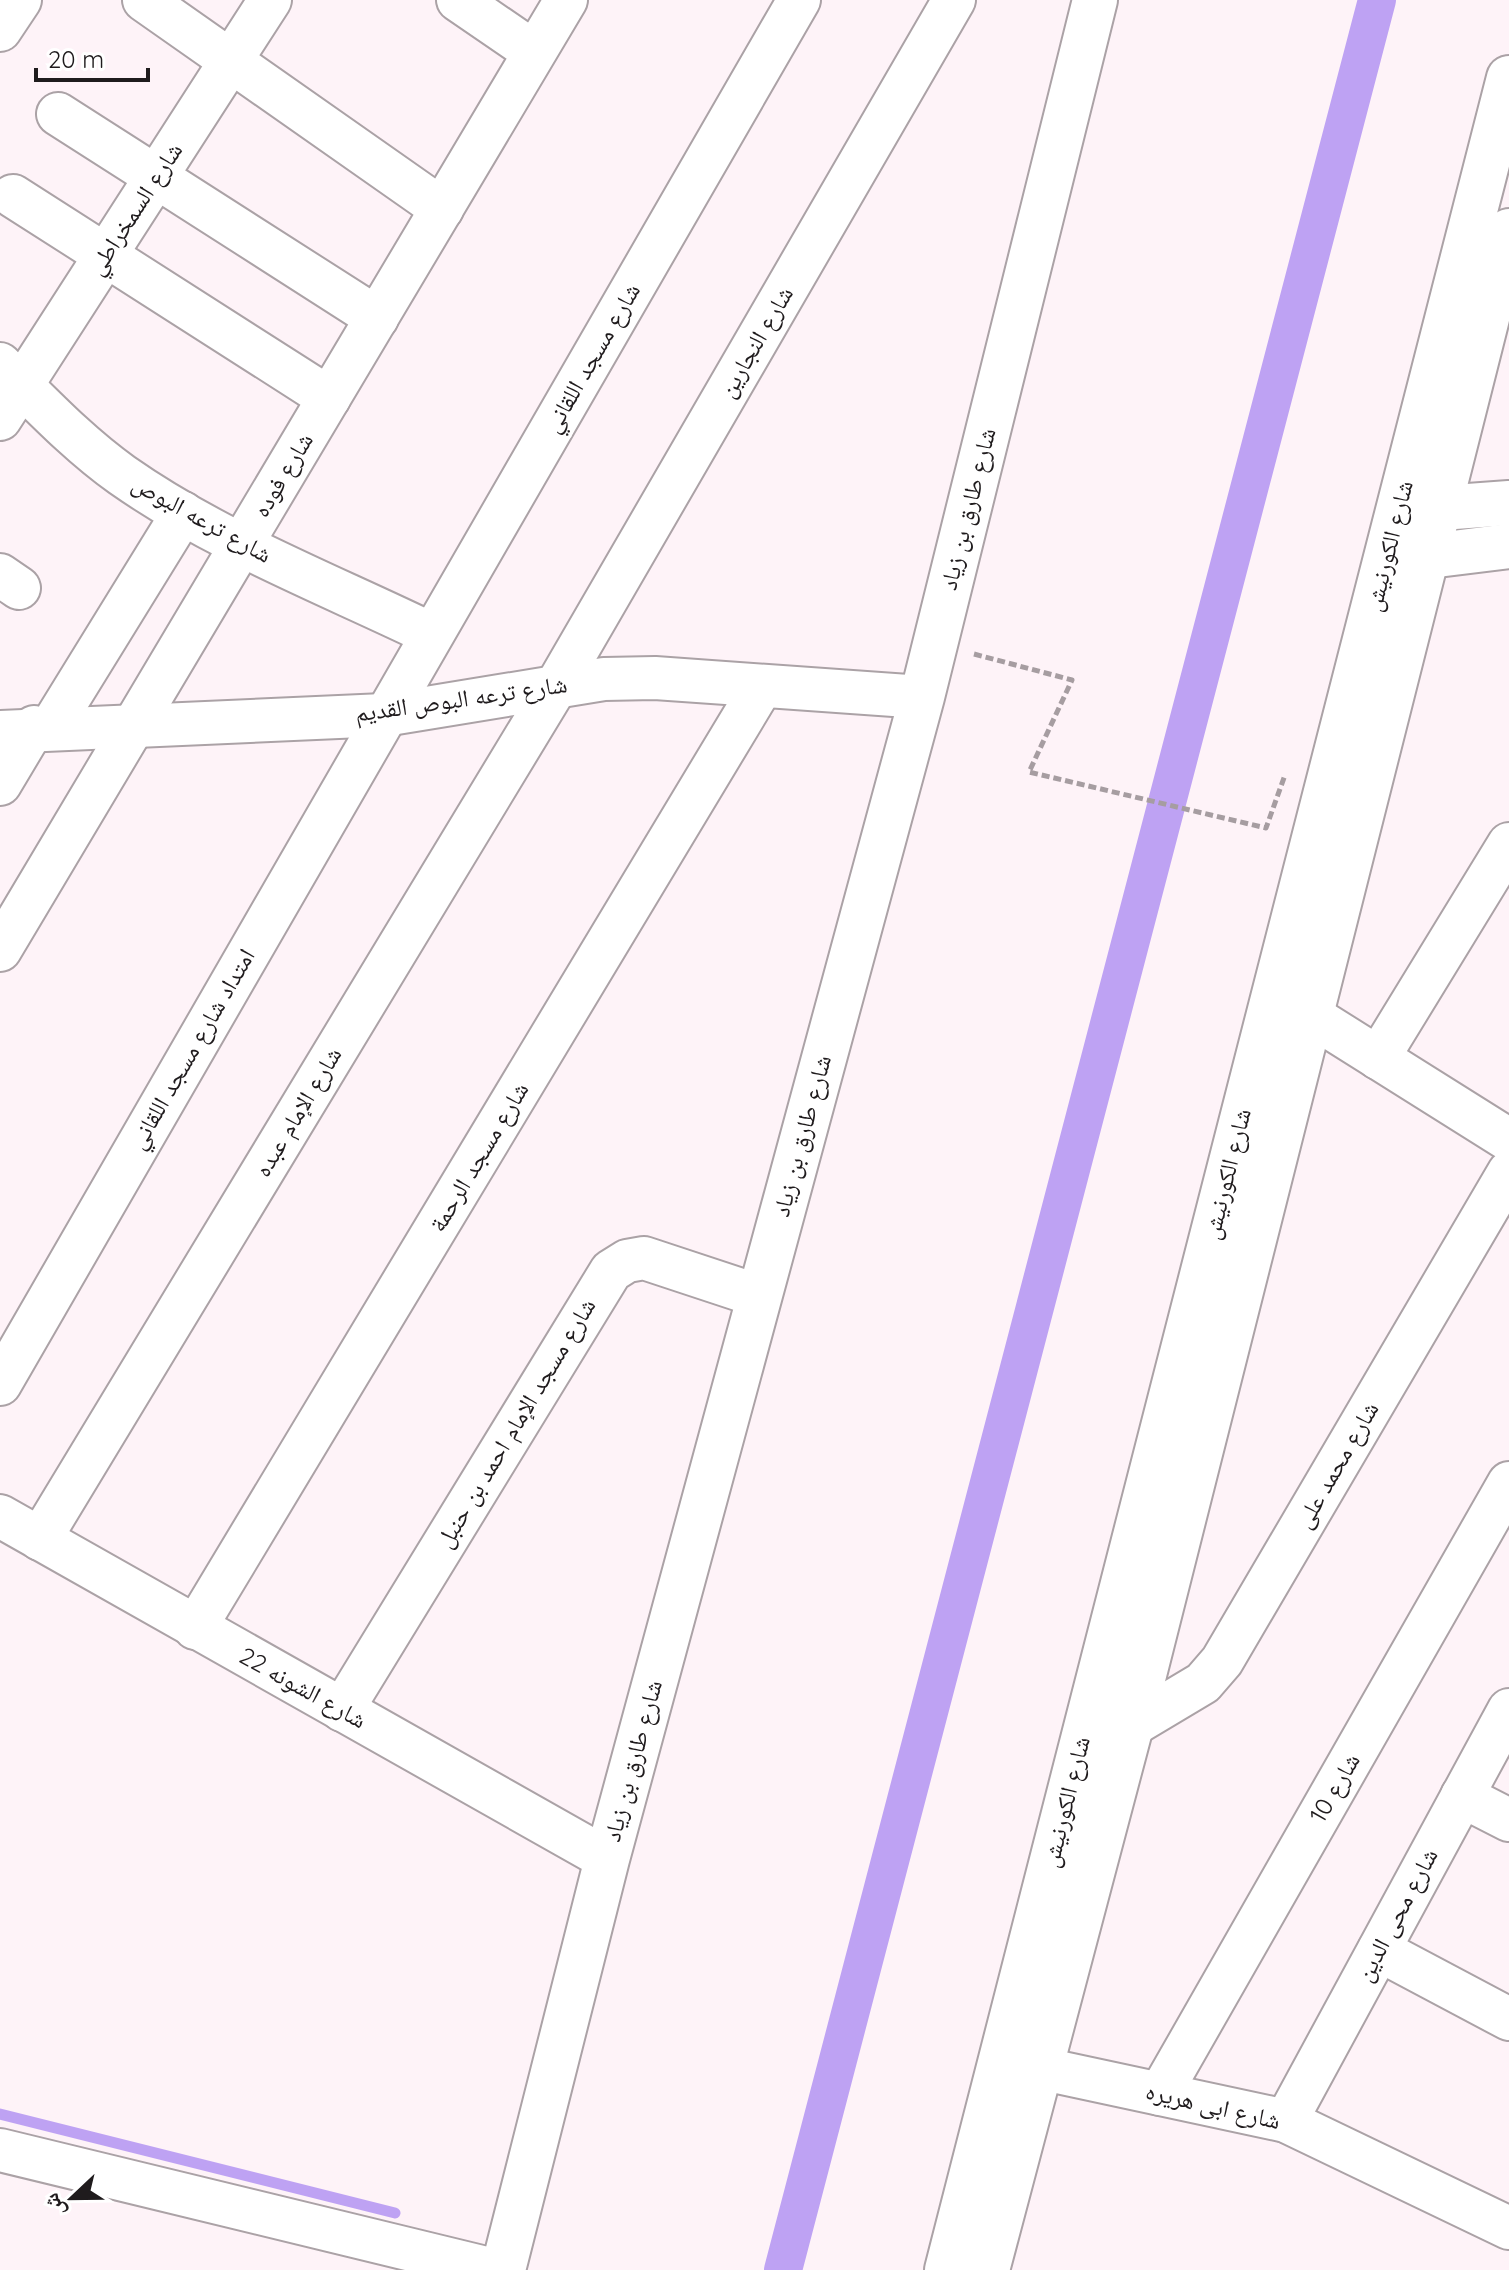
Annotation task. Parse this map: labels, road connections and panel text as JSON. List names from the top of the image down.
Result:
{
  "streets": {
    "main road": ["شارع طارق بن زياد", "شارع الكورنيش"],
    "street": [
      "شارع السمخراطي",
      "شارع النجارين",
      "شارع مسجد اللقاني",
      "شارع فوده",
      "شارع ترعه البوص",
      "شارع ترعه البوص القديم",
      "امتداد شارع مسجد اللقاني",
      "شارع الإمام عبده",
      "شارع مسجد الرحمة",
      "شارع مسجد الإمام احمد بن حنبل",
      "شارع محمد على",
      "شارع الشونه 22",
      "شارع 10",
      "شارع محى الدين",
      "شارع ابى هريره"
    ]
  },
  "crossings": [
    ["شارع السمخراطي", "شارع ترعه البوص"],
    ["شارع النجارين", "شارع ترعه البوص القديم"],
    ["شارع النجارين", "شارع الإمام عبده"],
    ["شارع مسجد اللقاني", "شارع ترعه البوص"],
    ["شارع مسجد اللقاني", "شارع ترعه البوص القديم"],
    ["شارع مسجد اللقاني", "امتداد شارع مسجد اللقاني"],
    ["شارع فوده", "شارع ترعه البوص"],
    ["شارع فوده", "شارع ترعه البوص القديم"],
    ["شارع طارق بن زياد", "شارع ترعه البوص القديم"],
    ["شارع طارق بن زياد", "شارع مسجد الإمام احمد بن حنبل"],
    ["شارع طارق بن زياد", "شارع الشونه 22"],
    ["شارع الكورنيش", "شارع محمد على"],
    ["شارع الكورنيش", "شارع ابى هريره"],
    ["شارع ترعه البوص القديم", "امتداد شارع مسجد اللقاني"],
    ["شارع ترعه البوص القديم", "شارع الإمام عبده"],
    ["شارع ترعه البوص القديم", "شارع مسجد الرحمة"],
    ["شارع الإمام عبده", "شارع الشونه 22"],
    ["شارع مسجد الرحمة", "شارع الشونه 22"],
    ["شارع مسجد الإمام احمد بن حنبل", "شارع الشونه 22"],
    ["شارع 10", "شارع ابى هريره"],
    ["شارع محى الدين", "شارع ابى هريره"]
  ],
  "scale_bar": "20 m",
  "north": "left"
}
